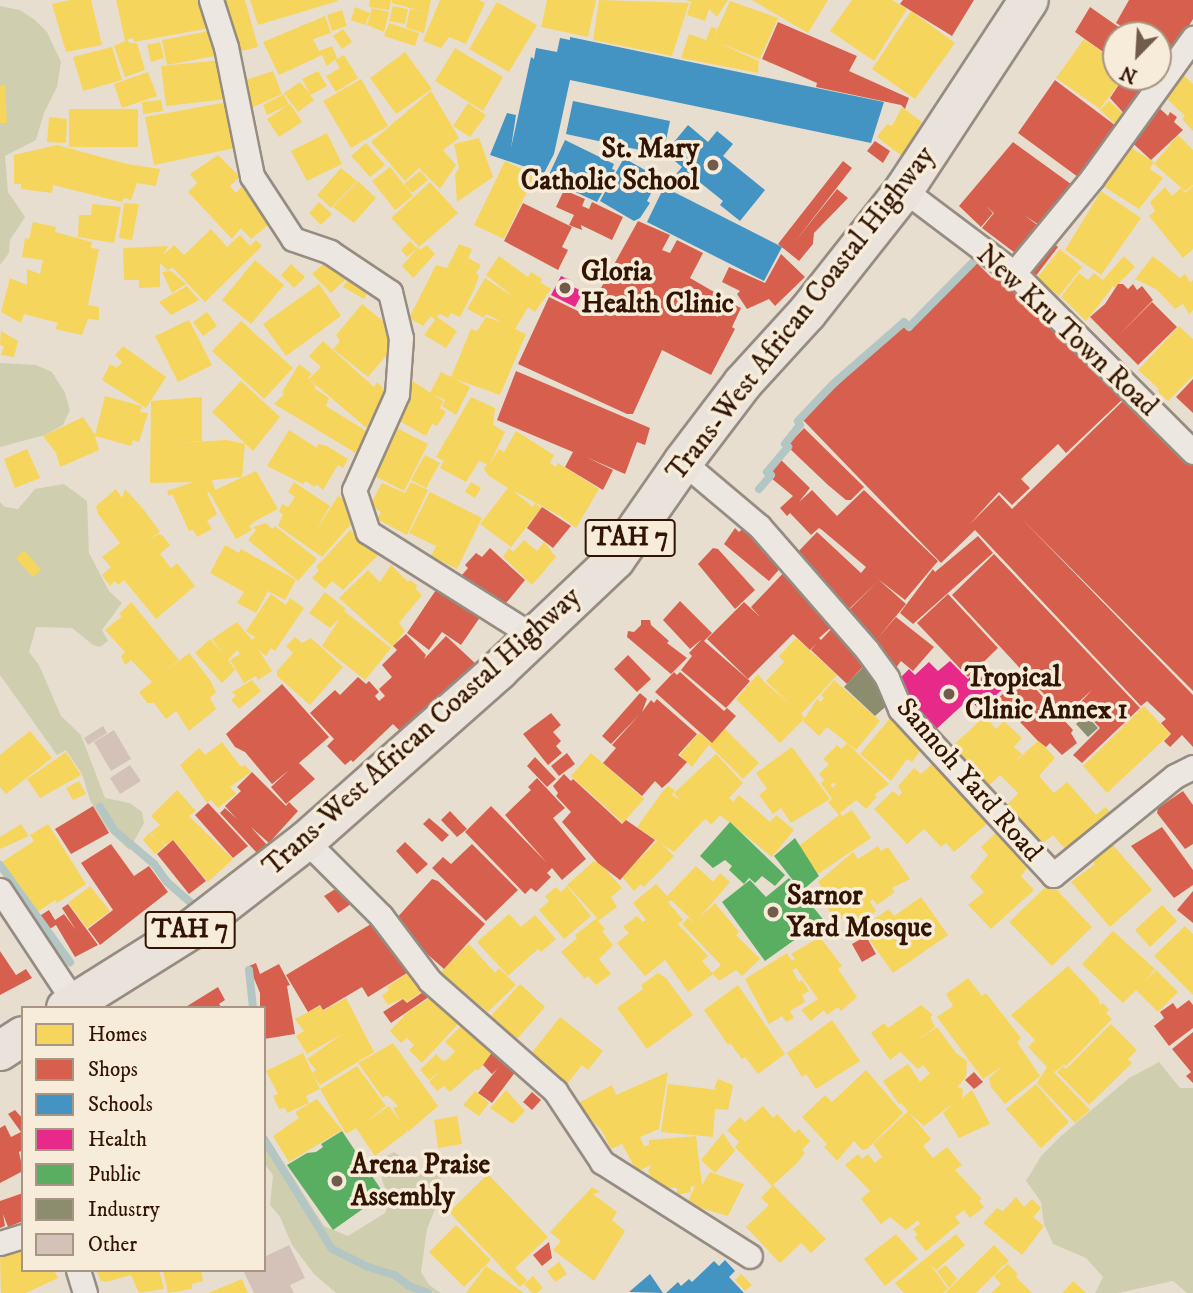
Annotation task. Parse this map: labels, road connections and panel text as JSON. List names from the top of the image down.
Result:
{
  "streets": {
    "highway": ["Trans-West African Coastal Highway", "TAH 7"],
    "street": ["New Kru Town Road", "Sannoh Yard Road"]
  },
  "crossings": [
    ["Trans-West African Coastal Highway", "New Kru Town Road"],
    ["Trans-West African Coastal Highway", "Sannoh Yard Road"]
  ],
  "places": [
    "St. Mary Catholic School",
    "Gloria Health Clinic",
    "Tropical Clinic Annex 1",
    "Sarnor Yard Mosque",
    "Arena Praise Assembly"
  ],
  "legend": [
    "Homes",
    "Shops",
    "Schools",
    "Health",
    "Public",
    "Industry",
    "Other"
  ],
  "north": "bottom left"
}
